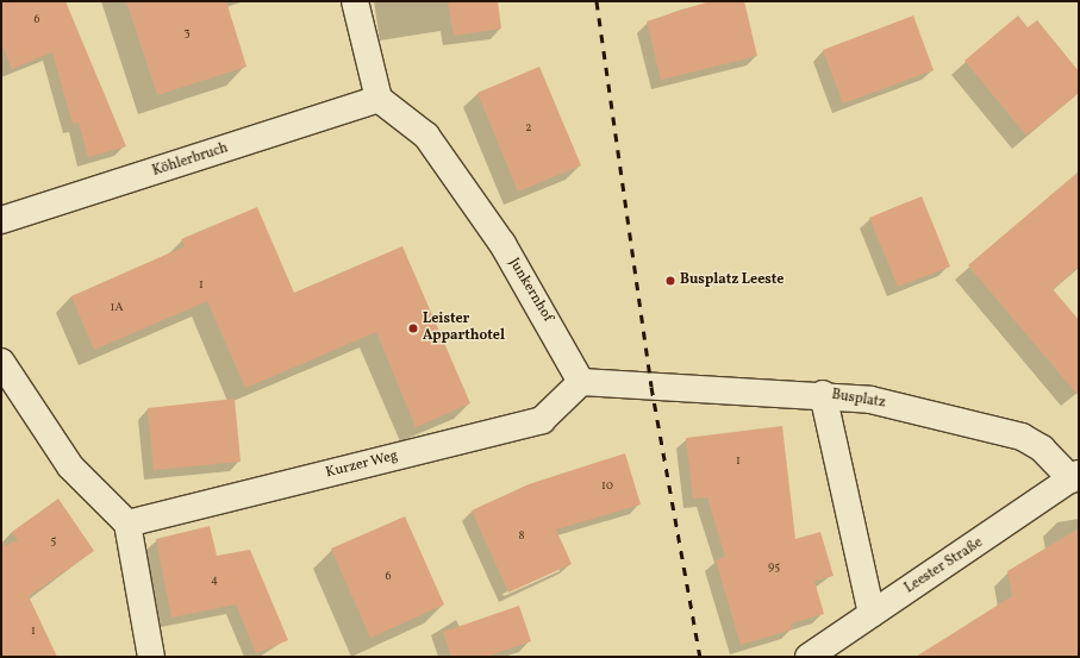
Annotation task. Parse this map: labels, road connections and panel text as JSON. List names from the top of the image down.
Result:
{
  "streets": {
    "street": [
      "Köhlerbruch",
      "Junkernhof",
      "Busplatz",
      "Kurzer Weg",
      "Leester Straße"
    ]
  },
  "crossings": [
    ["Köhlerbruch", "Junkernhof"],
    ["Junkernhof", "Kurzer Weg"],
    ["Busplatz", "Leester Straße"]
  ],
  "places": ["Busplatz Leeste", "Leister Apparthotel"],
  "house_numbers": [
    "6",
    "3",
    "2",
    "1",
    "1A",
    "1",
    "10",
    "8",
    "5",
    "95",
    "6",
    "4",
    "1"
  ]
}
